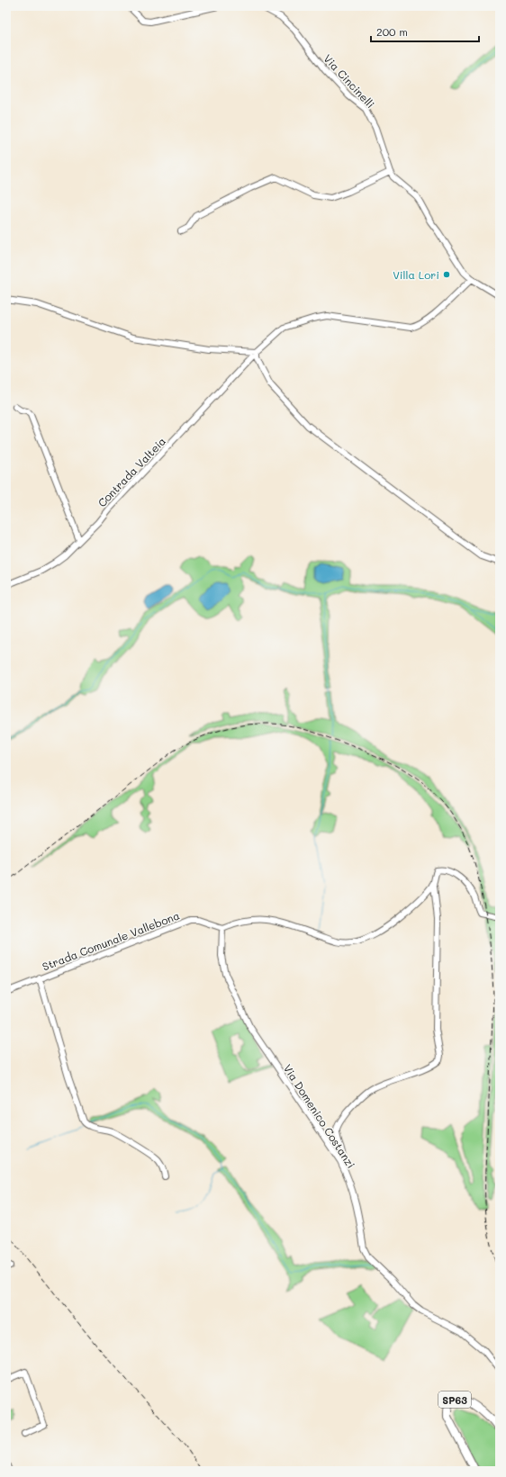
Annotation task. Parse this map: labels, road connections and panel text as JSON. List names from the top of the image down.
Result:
{
  "streets": {
    "main road": ["SP63"],
    "street": [
      "Via Cincinelli",
      "Contrada Valteia",
      "Strada Comunale Vallebona",
      "Via Domenico Costanzi"
    ]
  },
  "crossings": [
    ["Via Cincinelli", "Contrada Valteia"],
    ["Strada Comunale Vallebona", "Via Domenico Costanzi"]
  ],
  "places": ["Villa Lori"],
  "scale_bar": "200 m"
}
